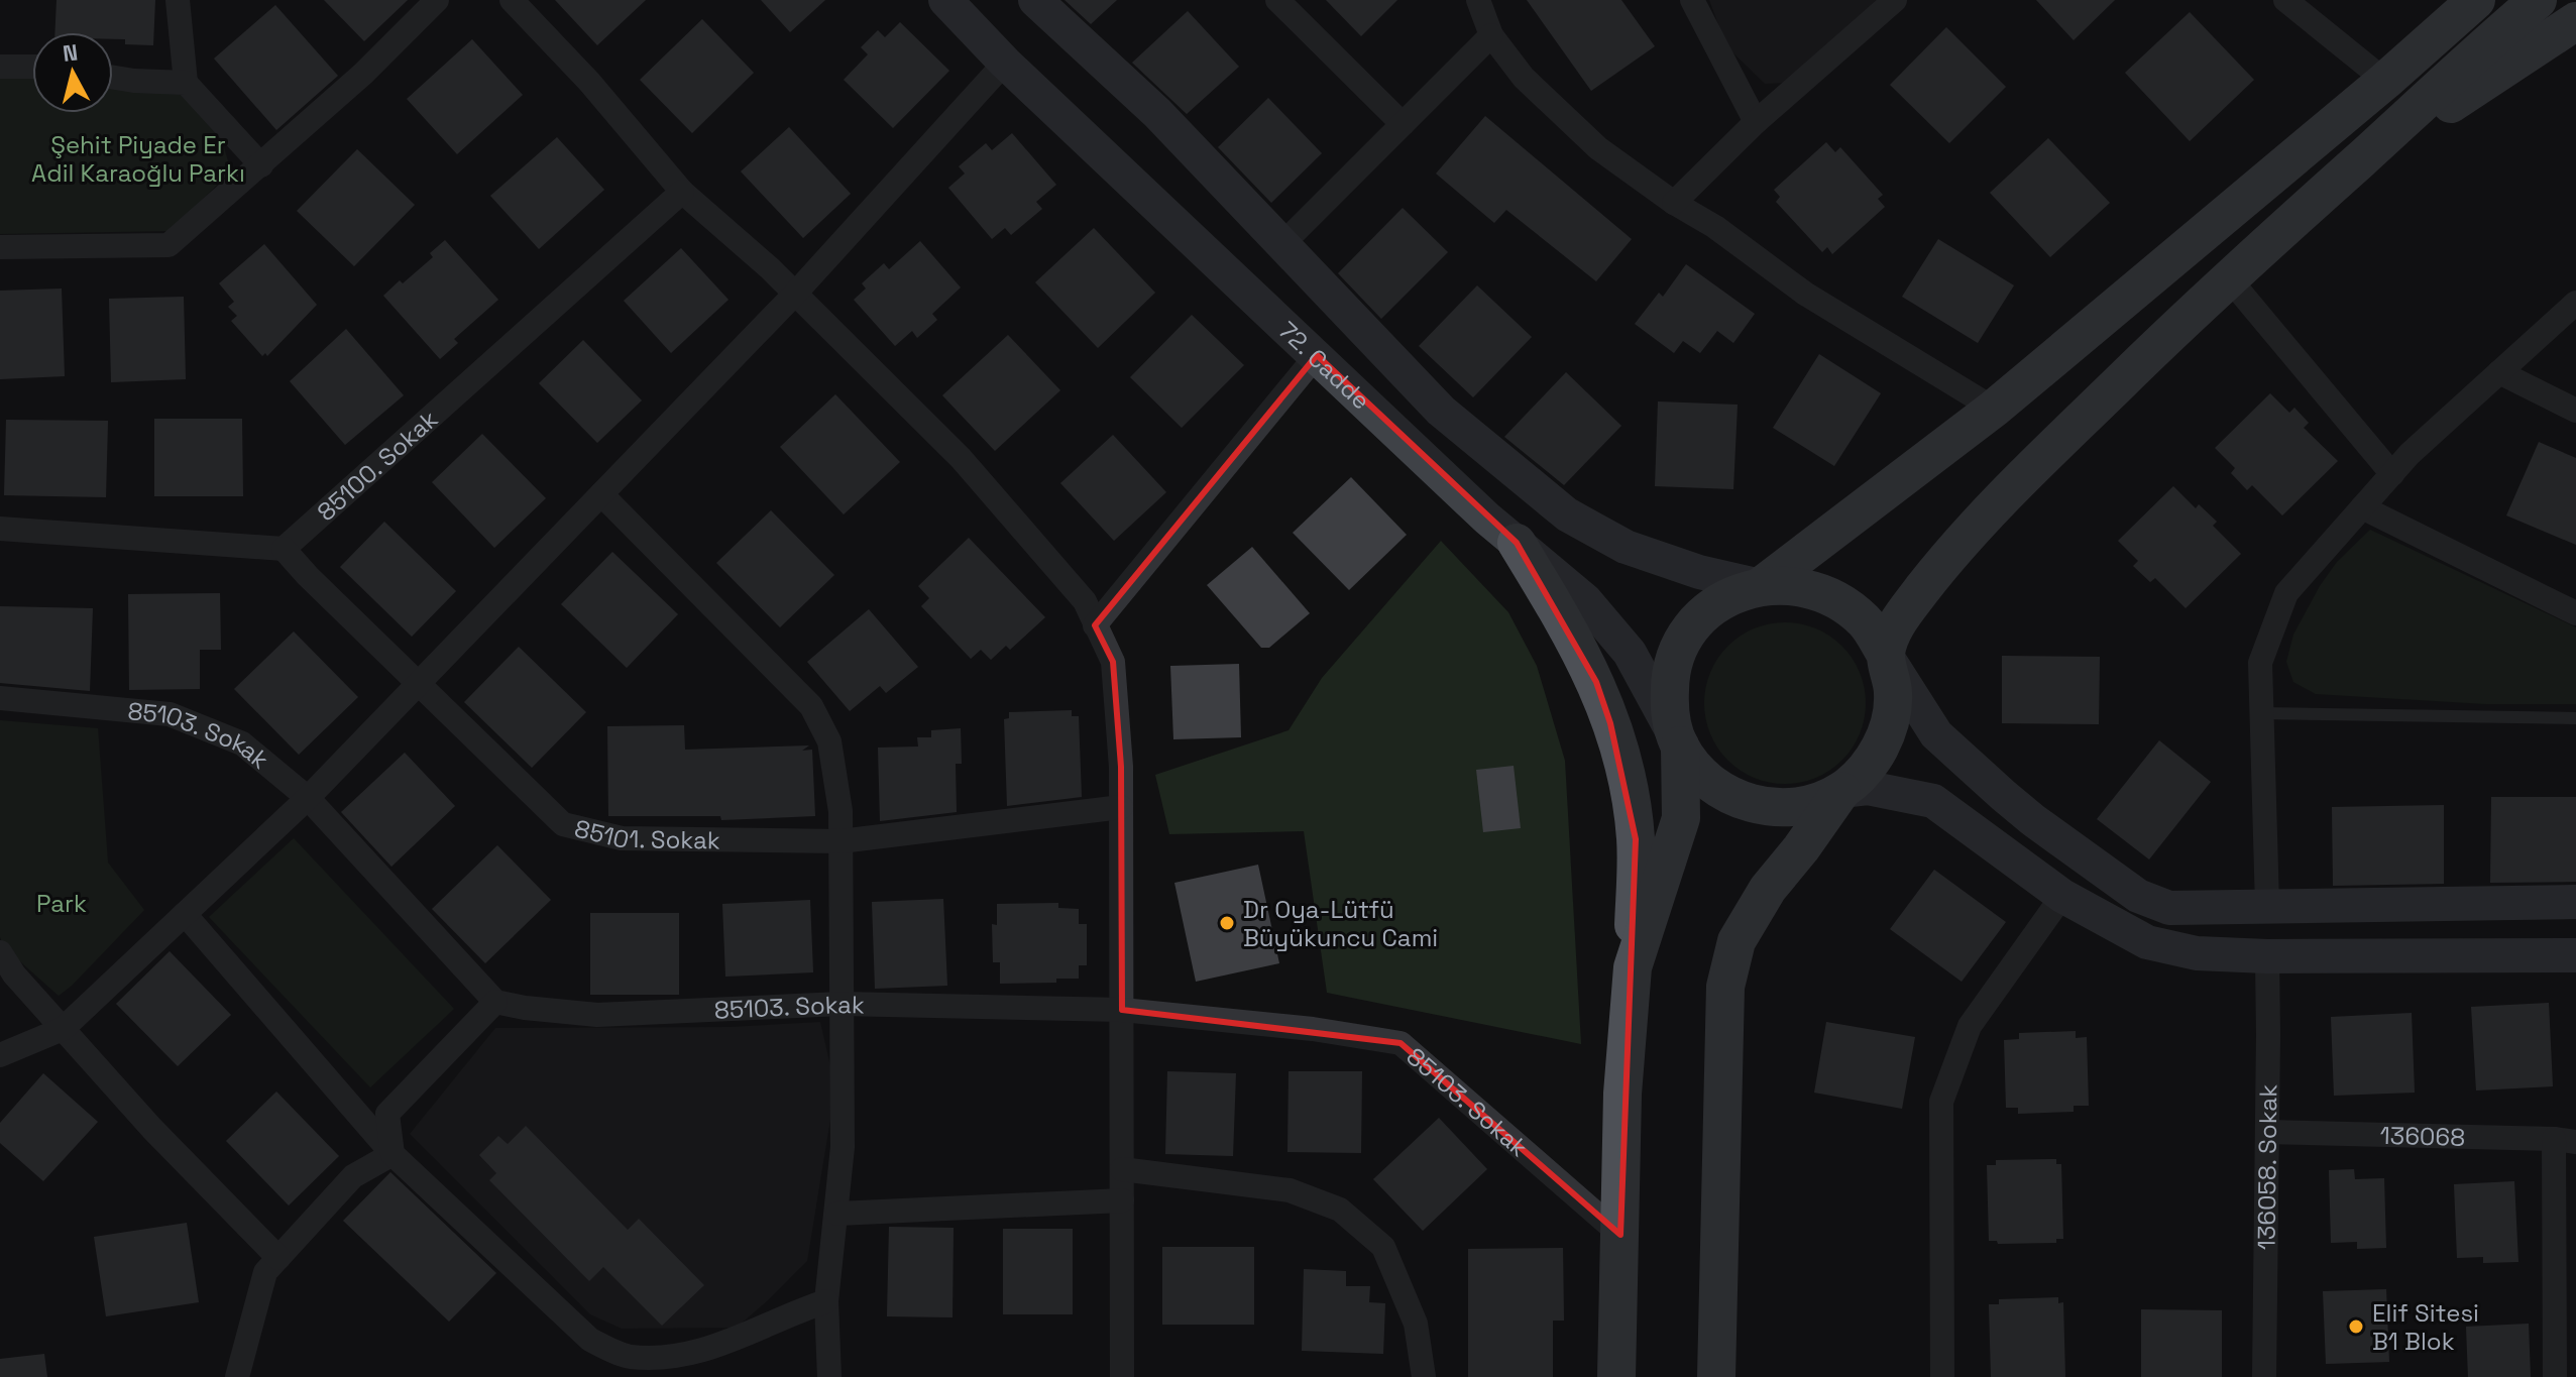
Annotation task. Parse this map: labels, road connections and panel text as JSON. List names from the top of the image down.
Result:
{
  "streets": {
    "main road": ["72. Cadde"],
    "street": [
      "85100. Sokak",
      "85103. Sokak",
      "85101. Sokak",
      "136068",
      "136058. Sokak"
    ]
  },
  "crossings": [
    ["85100. Sokak", "85101. Sokak"],
    ["136068", "136058. Sokak"]
  ],
  "parks": ["Şehit Piyade Er Adil Karaoğlu Parkı", "Park"],
  "places": ["Dr Oya-Lütfü Büyükuncu Cami", "Elif Sitesi B1 Blok"],
  "north": "top"
}
